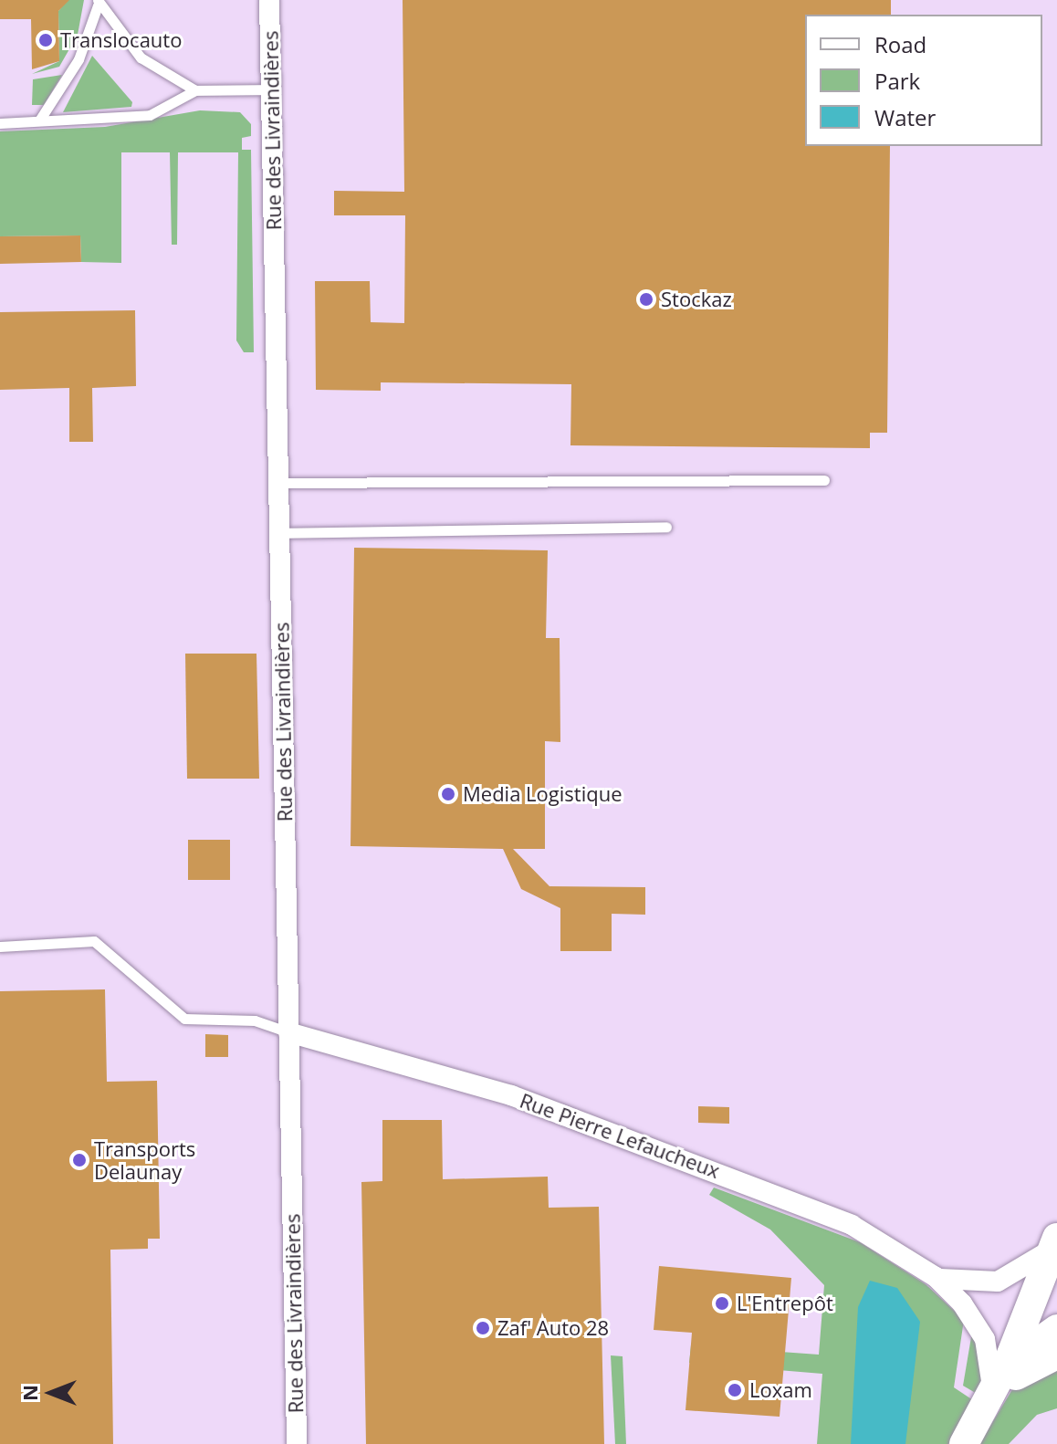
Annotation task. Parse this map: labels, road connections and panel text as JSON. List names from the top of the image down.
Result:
{
  "streets": {
    "street": ["Rue des Livraindières", "Rue Pierre Lefaucheux"]
  },
  "crossings": [
    ["Rue des Livraindières", "Rue Pierre Lefaucheux"]
  ],
  "places": [
    "Translocauto",
    "Stockaz",
    "Media Logistique",
    "Transports Delaunay",
    "L'Entrepôt",
    "Zaf' Auto 28",
    "Loxam"
  ],
  "legend": ["Road", "Park", "Water"],
  "north": "left"
}
